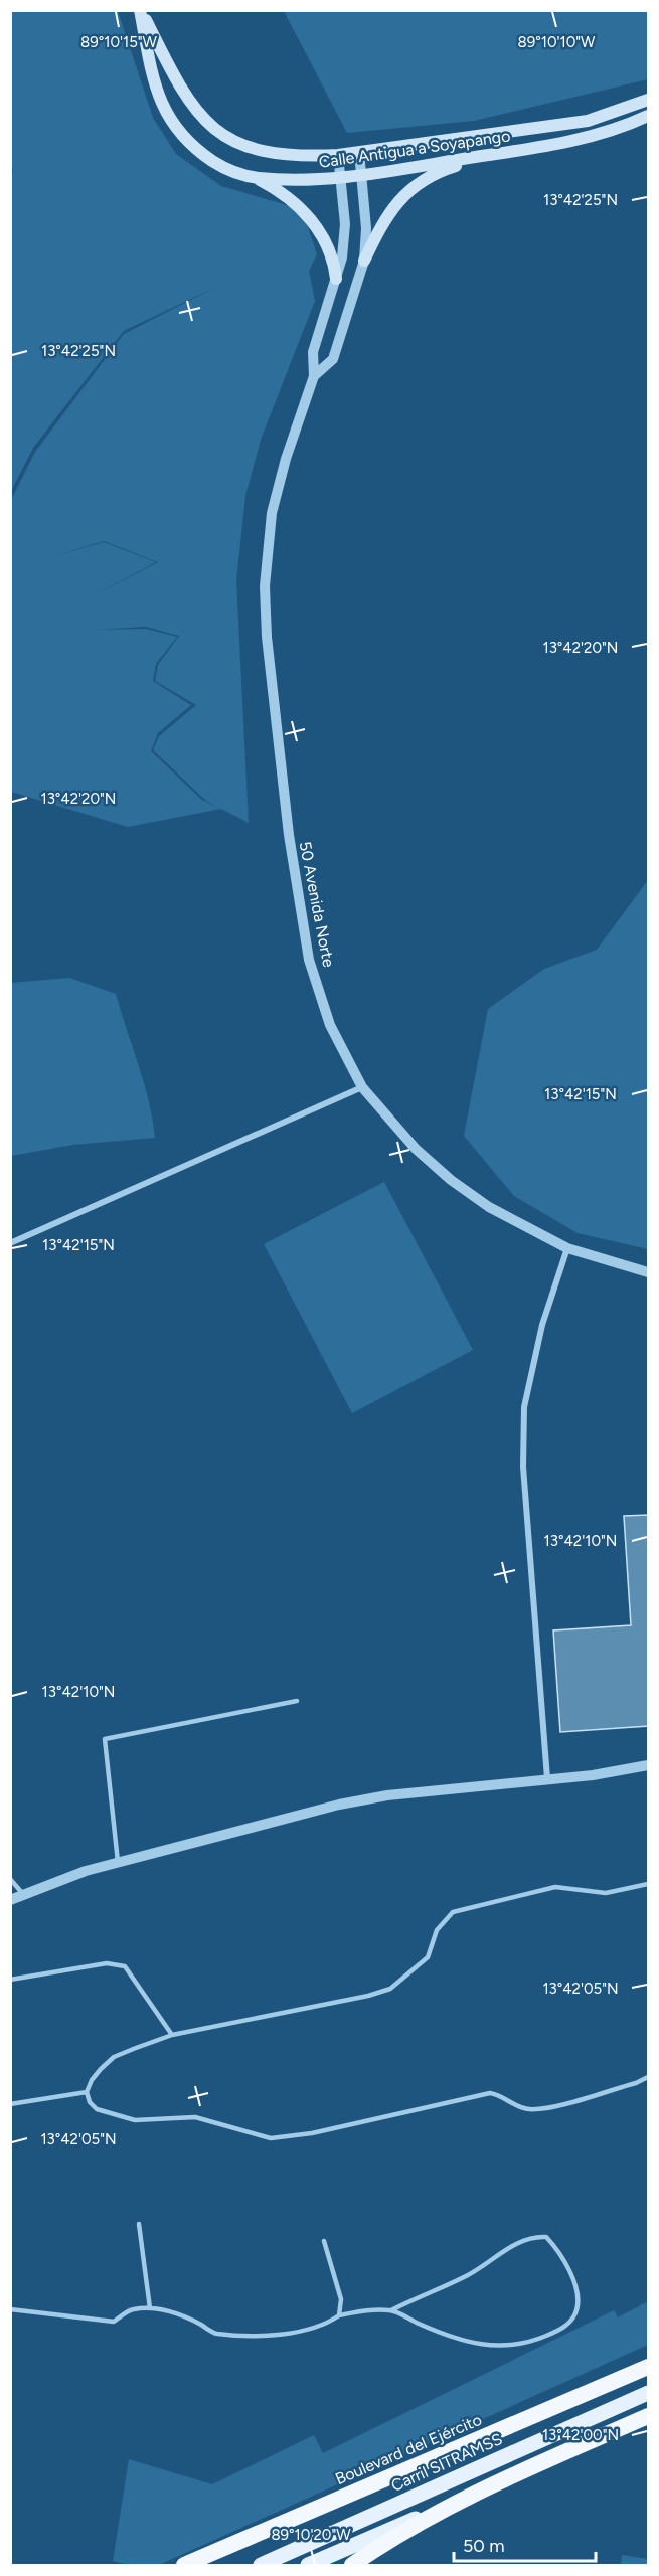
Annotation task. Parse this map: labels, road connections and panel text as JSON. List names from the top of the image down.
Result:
{
  "streets": {
    "highway": ["Boulevard del Ejército"],
    "main road": ["Calle Antigua a Soyapango", "Carril SITRAMSS"],
    "street": ["50 Avenida Norte"]
  },
  "crossings": [
    ["Calle Antigua a Soyapango", "50 Avenida Norte"]
  ],
  "scale_bar": "50 m",
  "coordinates": [
    "89°10'15\"W",
    "89°10'10\"W",
    "13°42'25\"N",
    "13°42'20\"N",
    "13°42'15\"N",
    "13°42'10\"N",
    "13°42'05\"N",
    "13°42'00\"N",
    "89°10'20\"W"
  ]
}
